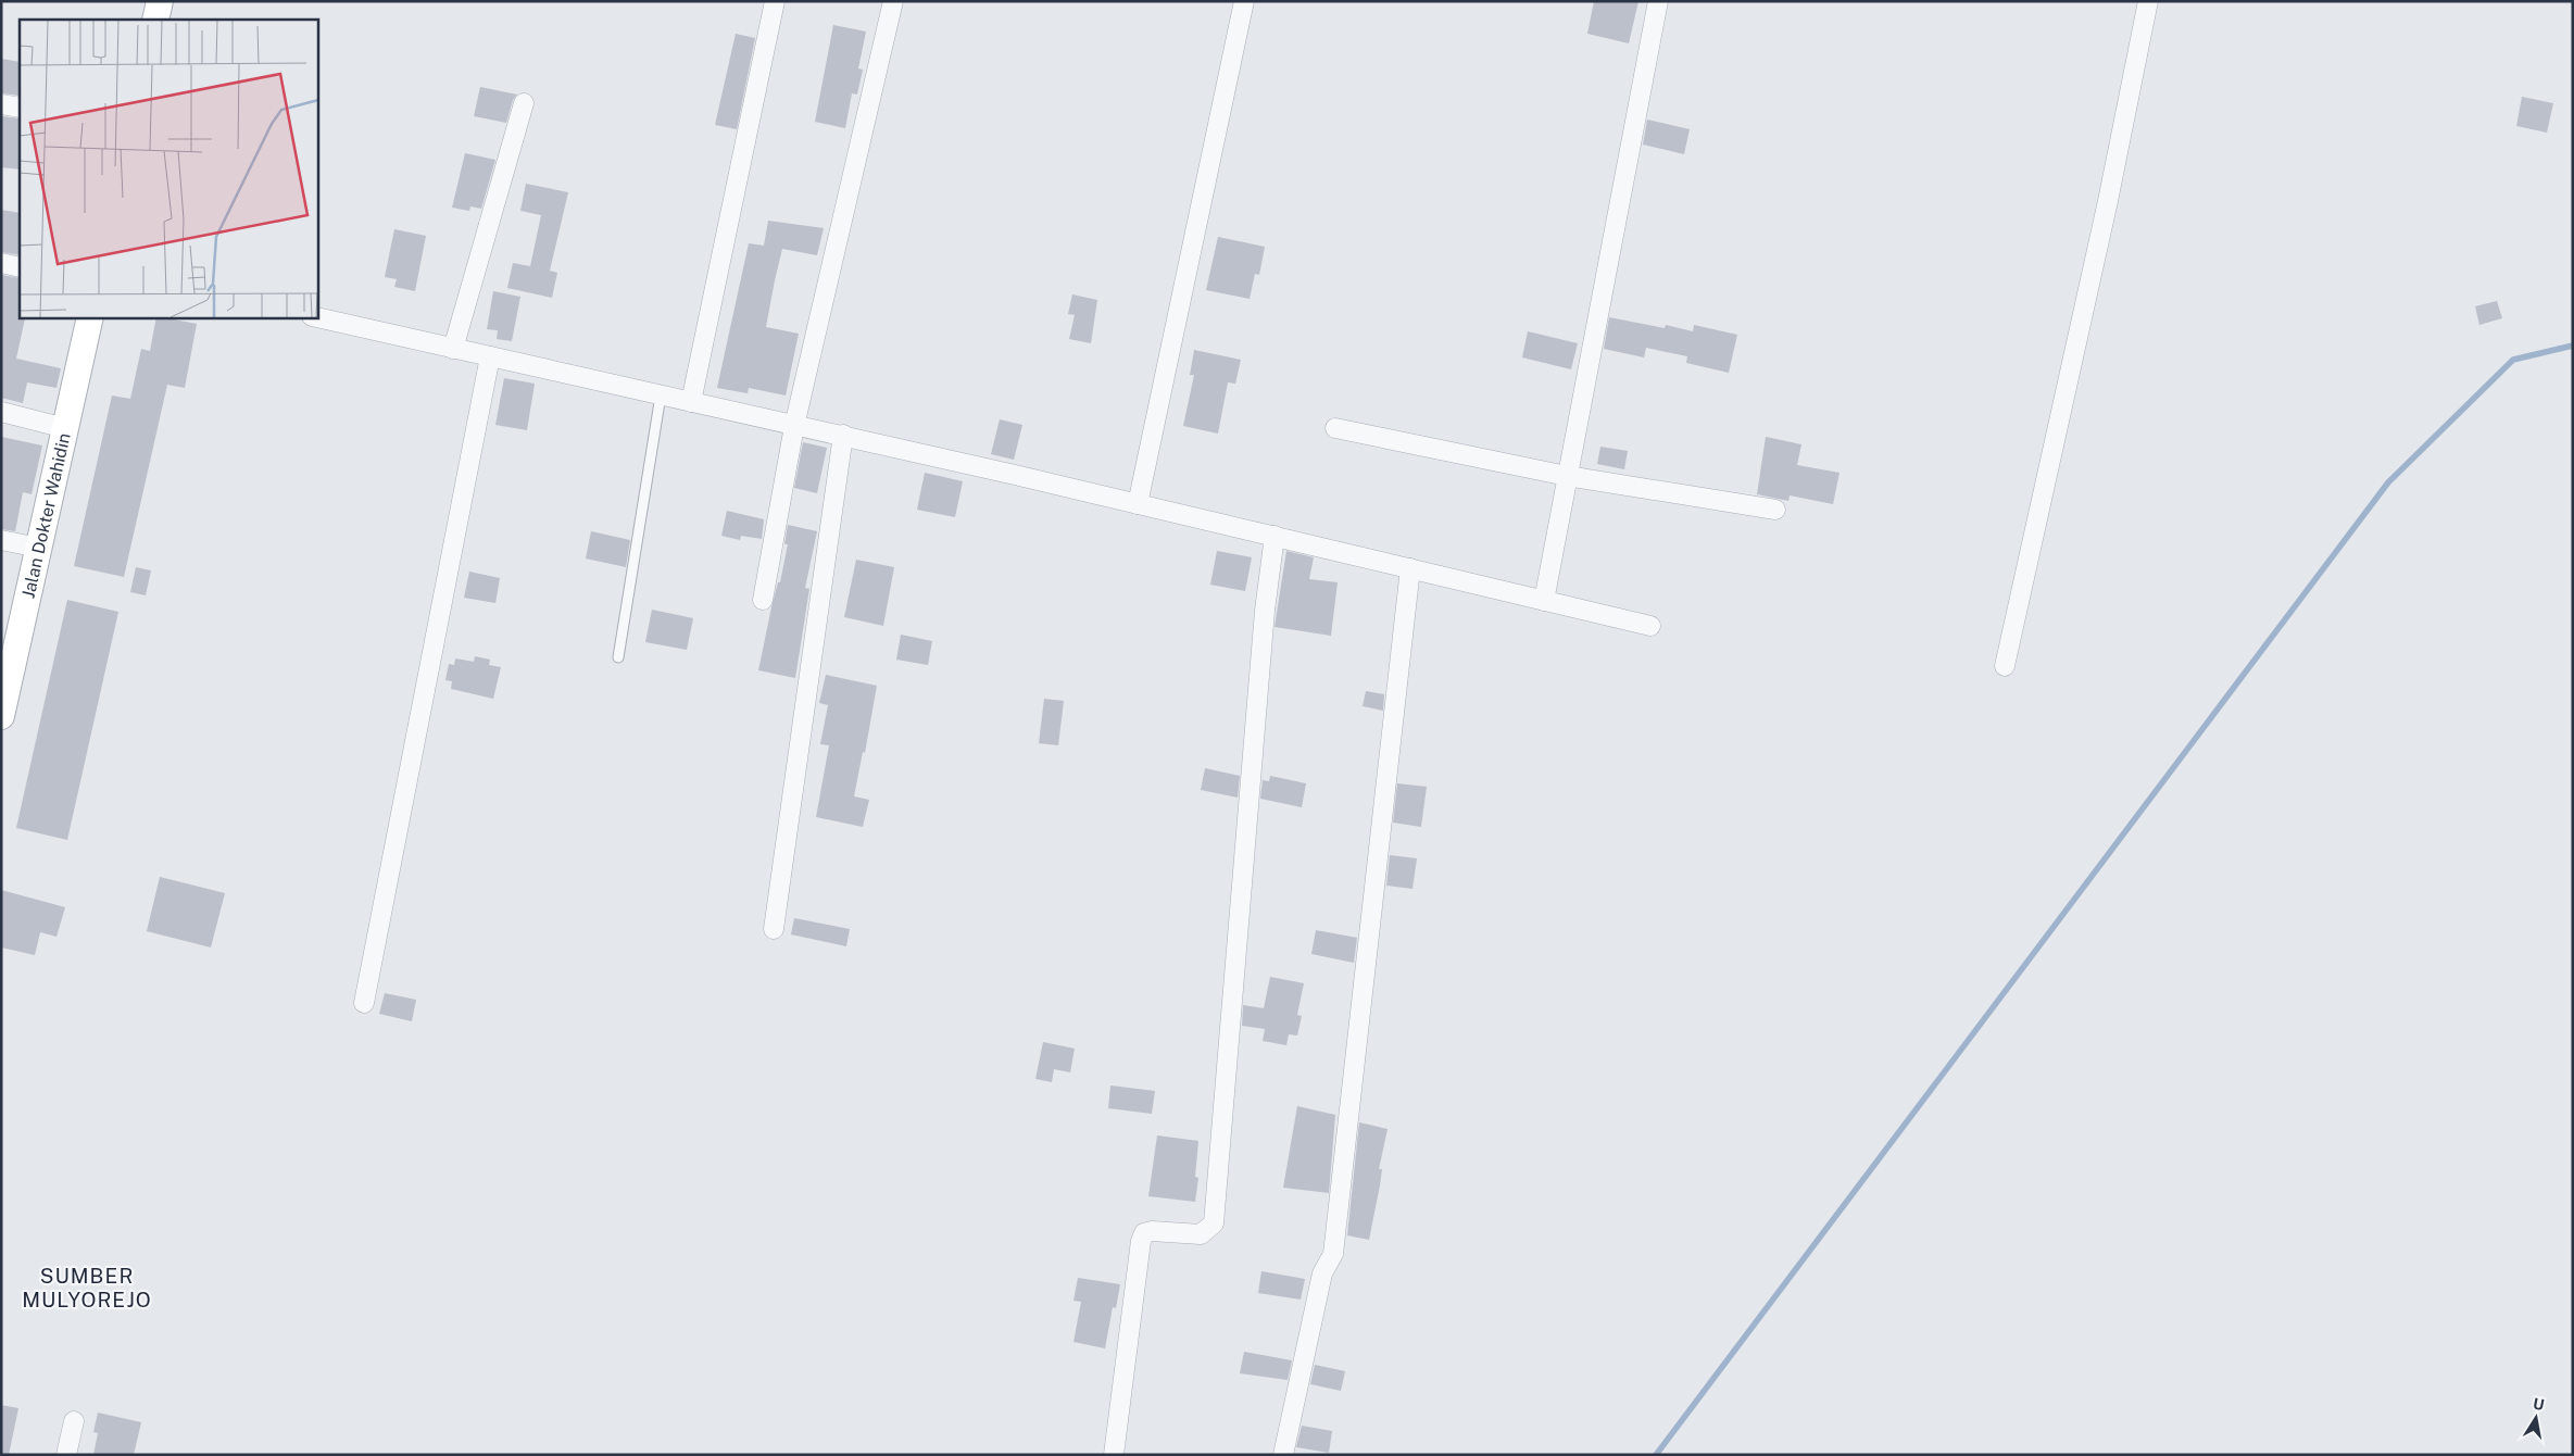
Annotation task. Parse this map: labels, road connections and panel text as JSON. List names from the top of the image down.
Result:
{
  "streets": {
    "street": ["Jalan Dokter Wahidin"]
  },
  "districts": ["SUMBER MULYOREJO"],
  "north": "top"
}
